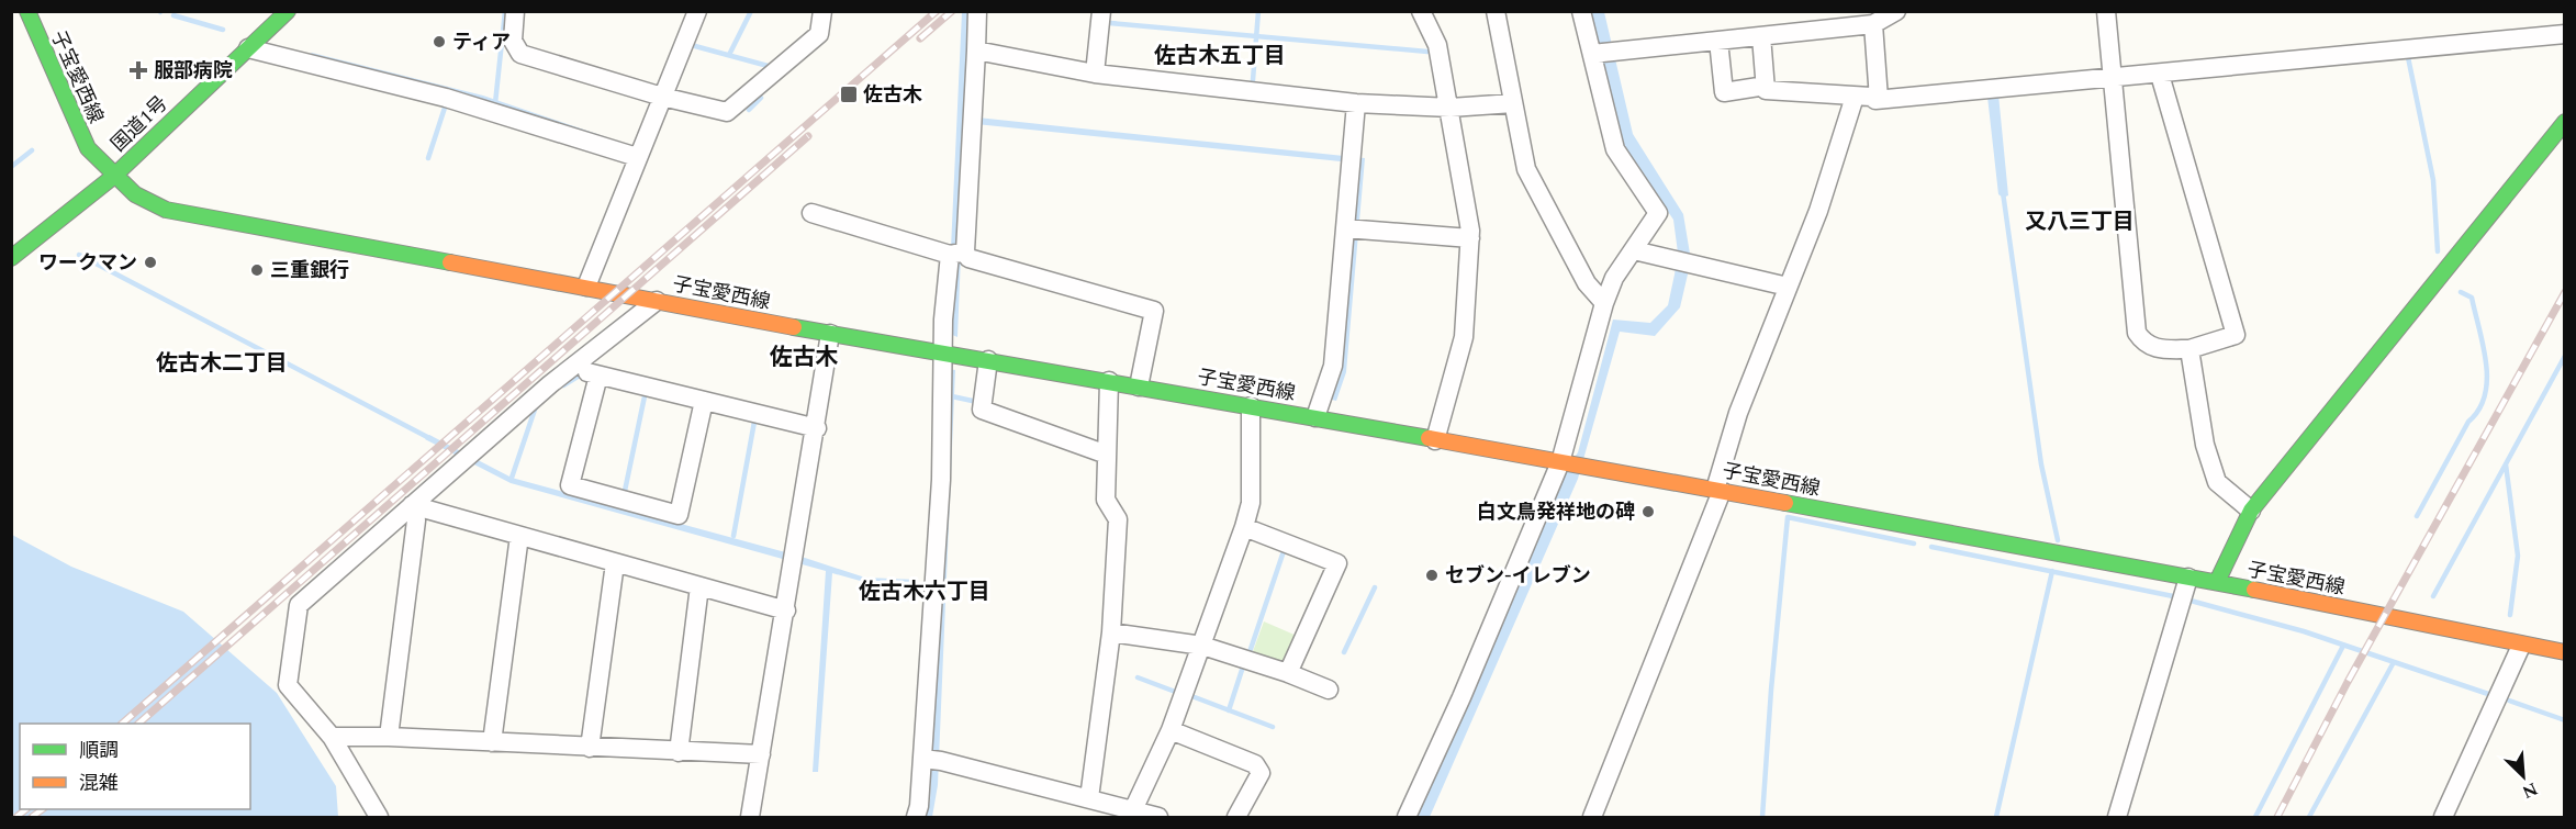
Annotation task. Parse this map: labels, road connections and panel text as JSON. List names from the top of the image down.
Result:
{
  "streets": {
    "main road": ["子宝愛西線", "国道1号"]
  },
  "crossings": [
    ["子宝愛西線", "国道1号"]
  ],
  "districts": [
    "佐古木五丁目",
    "又八三丁目",
    "佐古木",
    "佐古木二丁目",
    "佐古木六丁目"
  ],
  "places": {
    "other": [
      "ティア",
      "ワークマン",
      "三重銀行",
      "白文鳥発祥地の碑",
      "セブン-イレブン"
    ],
    "health": ["服部病院"],
    "transit": ["佐古木"]
  },
  "legend": ["順調", "混雑"],
  "north": "bottom right"
}
